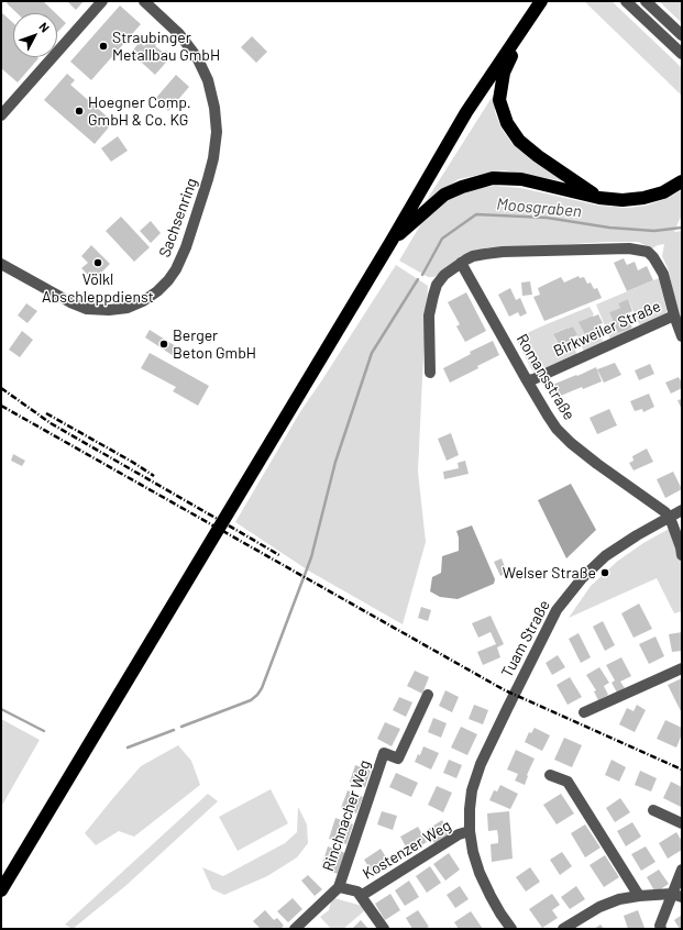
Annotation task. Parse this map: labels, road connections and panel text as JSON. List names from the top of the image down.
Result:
{
  "streets": {
    "street": [
      "Sachsenring",
      "Birkweiler Straße",
      "Romansstraße",
      "Tuam Straße",
      "Rinchnacher Weg",
      "Kostenzer Weg"
    ]
  },
  "crossings": [
    ["Birkweiler Straße", "Romansstraße"],
    ["Romansstraße", "Tuam Straße"],
    ["Tuam Straße", "Kostenzer Weg"],
    ["Rinchnacher Weg", "Kostenzer Weg"]
  ],
  "water": ["Moosgraben"],
  "places": [
    "Straubinger Metallbau GmbH",
    "Hoegner Comp. GmbH & Co. KG",
    "Völkl Abschleppdienst",
    "Berger Beton GmbH",
    "Welser Straße"
  ],
  "north": "top right"
}
